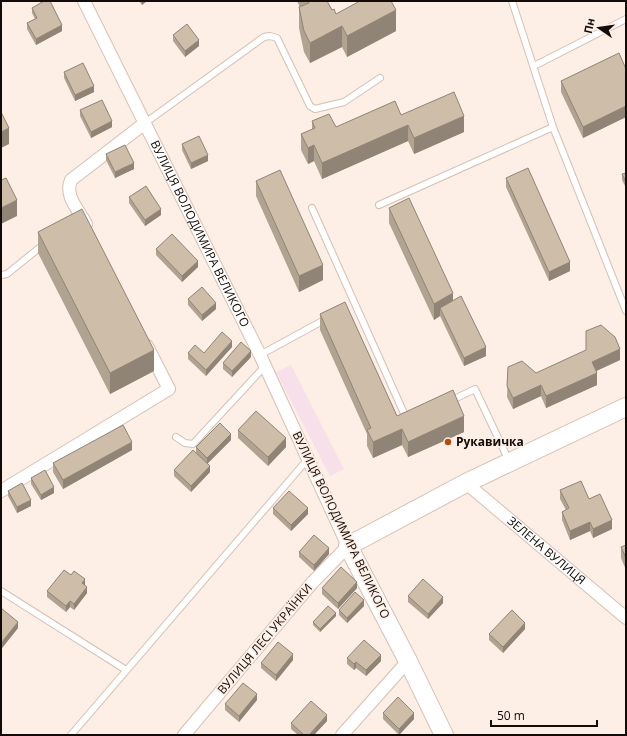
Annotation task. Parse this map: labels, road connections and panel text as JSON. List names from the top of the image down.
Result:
{
  "streets": {
    "street": ["ВУЛИЦЯ ВОЛОДИМИРА ВЕЛИКОГО", "ЗЕЛЕНА ВУЛИЦЯ", "ВУЛИЦЯ ЛЕСІ УКРАЇНКИ"]
  },
  "crossings": [
    ["ВУЛИЦЯ ВОЛОДИМИРА ВЕЛИКОГО", "ВУЛИЦЯ ЛЕСІ УКРАЇНКИ"]
  ],
  "places": ["Рукавичка"],
  "scale_bar": "50 m",
  "north": "left"
}
